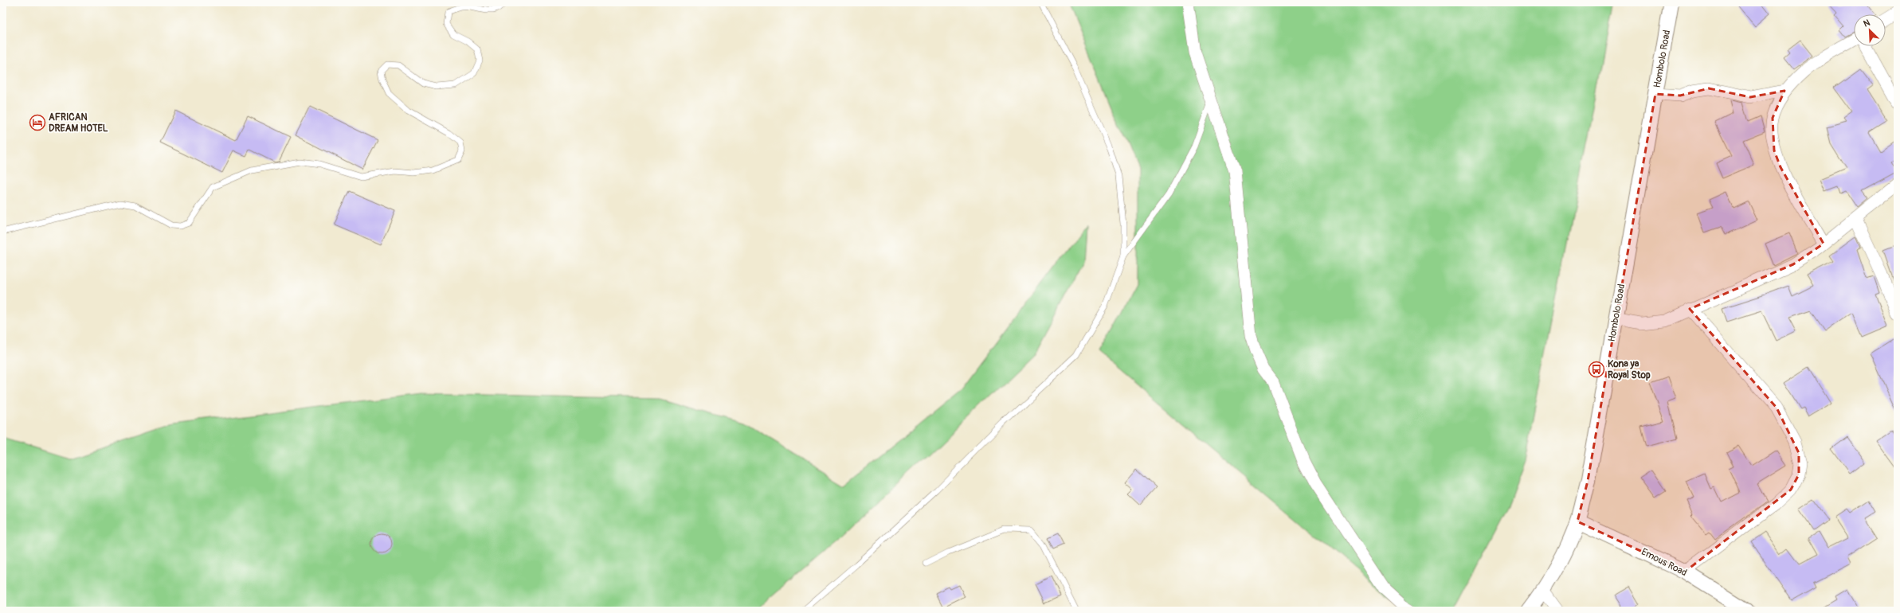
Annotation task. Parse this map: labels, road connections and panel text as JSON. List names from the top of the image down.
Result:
{
  "streets": {
    "street": ["Hombolo Road", "Emous Road"]
  },
  "crossings": [
    ["Hombolo Road", "Emous Road"]
  ],
  "places": {
    "hotel": ["AFRICAN DREAM HOTEL"],
    "bus stop": ["Kona ya Royal Stop"]
  },
  "north": "top left"
}
